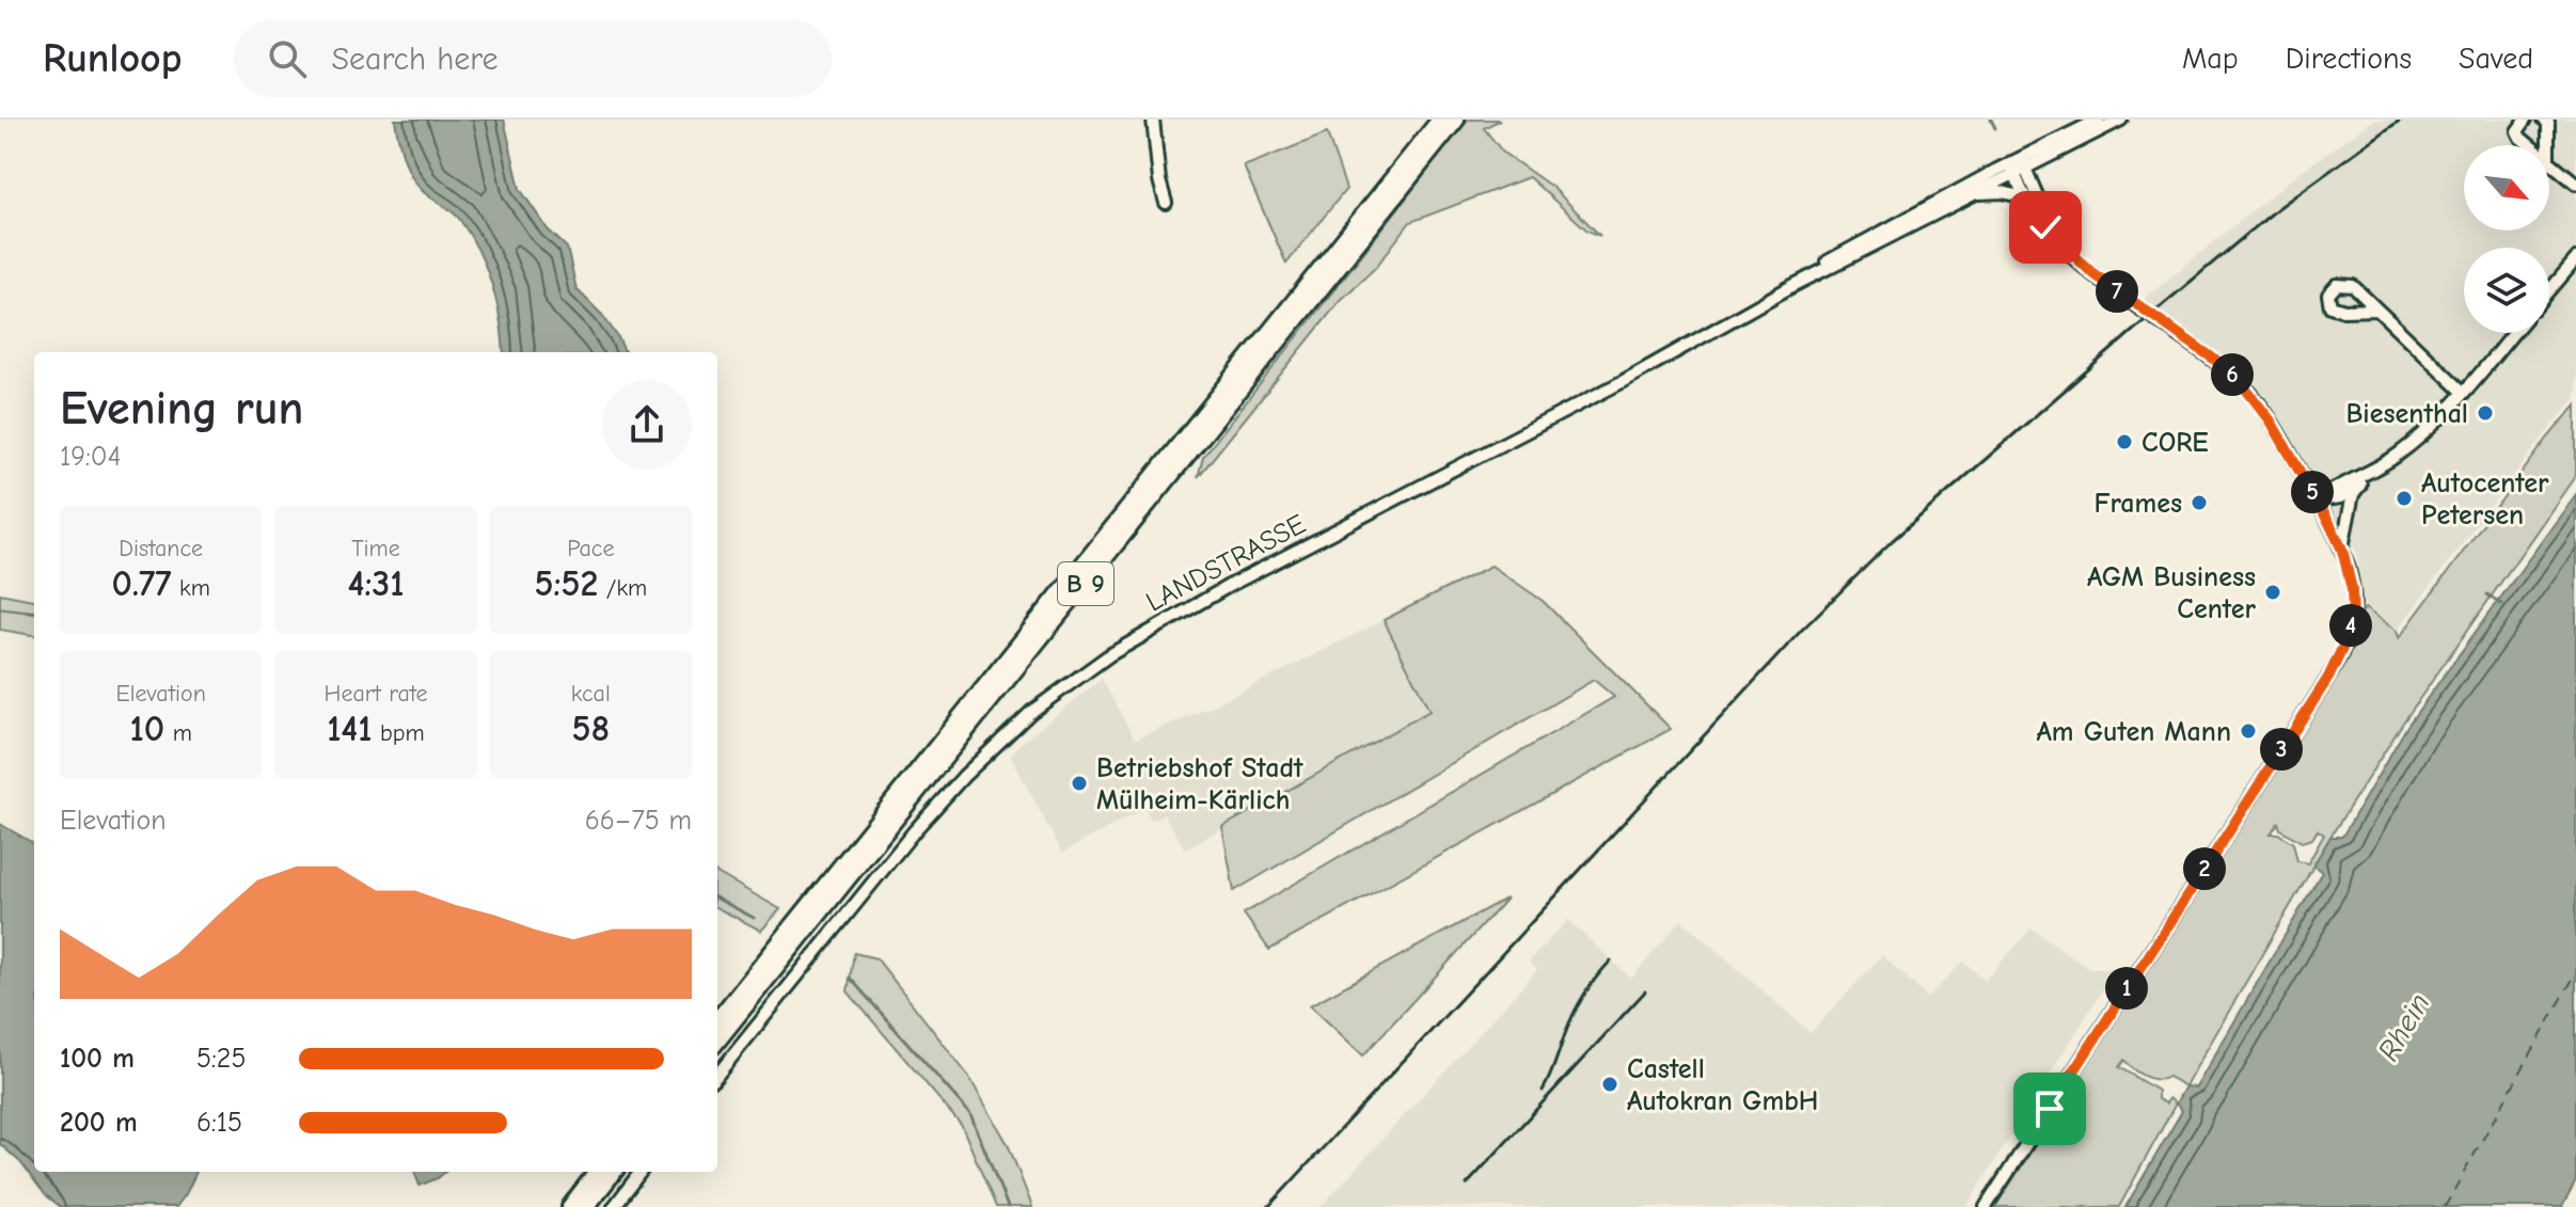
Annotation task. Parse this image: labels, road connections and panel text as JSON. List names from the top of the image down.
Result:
{
  "streets": {
    "highway": ["B 9"],
    "street": ["LANDSTRASSE"]
  },
  "water": ["Rhein"],
  "places": [
    "Biesenthal",
    "CORE",
    "Autocenter Petersen",
    "Frames",
    "AGM Business Center",
    "Am Guten Mann",
    "Betriebshof Stadt Mülheim-Kärlich",
    "Castell Autokran GmbH"
  ],
  "north": "bottom right",
  "page": {
    "header": "Runloop",
    "search": "Search here",
    "nav": ["Map", "Directions", "Saved"],
    "pins": [
      "7",
      "6",
      "5",
      "4",
      "3",
      "2",
      "1"
    ],
    "heading": ["Evening run", "19:04"],
    "stats": [
      ["Distance", "0.77 km"],
      ["Time", "4:31"],
      ["Pace", "5:52 /km"],
      ["Elevation", "10 m"],
      ["Heart rate", "141 bpm"],
      ["kcal", "58"]
    ],
    "chart": ["Elevation", "66–75 m"],
    "list": [
      {
        "name": "100 m",
        "note": "5:25"
      },
      {
        "name": "200 m",
        "note": "6:15"
      }
    ]
  }
}
